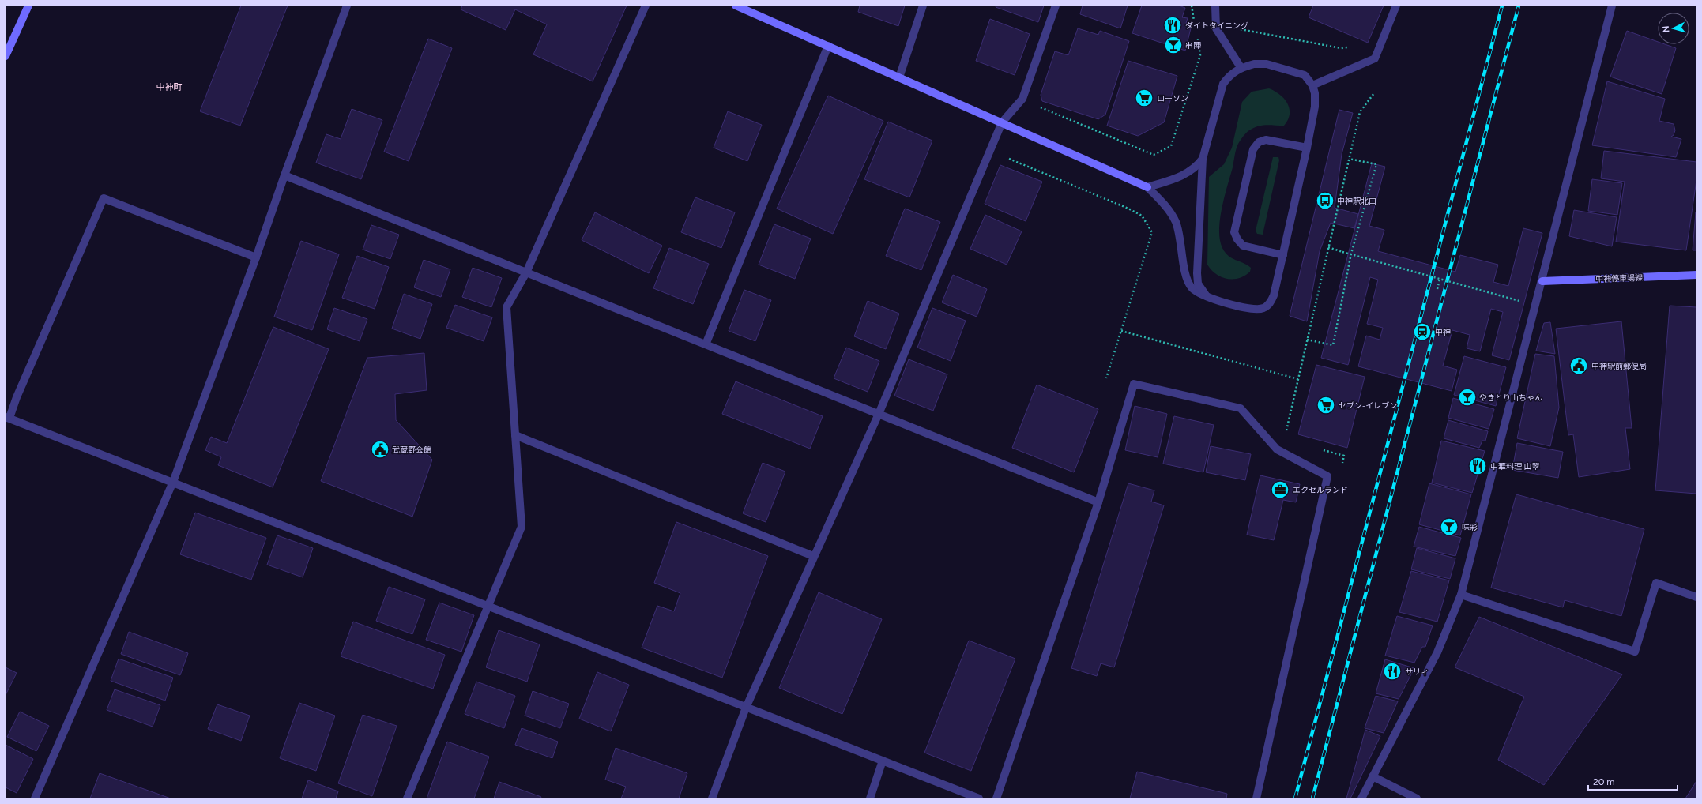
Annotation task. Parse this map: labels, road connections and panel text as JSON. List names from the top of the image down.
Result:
{
  "streets": {
    "street": ["中神停車場線"]
  },
  "districts": ["中神町"],
  "places": {
    "restaurant": ["ダイトタイニング", "中華料理 山翠", "サリィ"],
    "bar": ["串陣", "やきとり山ちゃん", "味彩"],
    "supermarket": ["ローソン", "セブン-イレブン"],
    "bus stop": ["中神駅北口"],
    "station": ["中神"],
    "public building": ["中神駅前郵便局", "武蔵野会館"],
    "office": ["エクセルランド"]
  },
  "scale_bar": "20 m",
  "north": "left"
}
